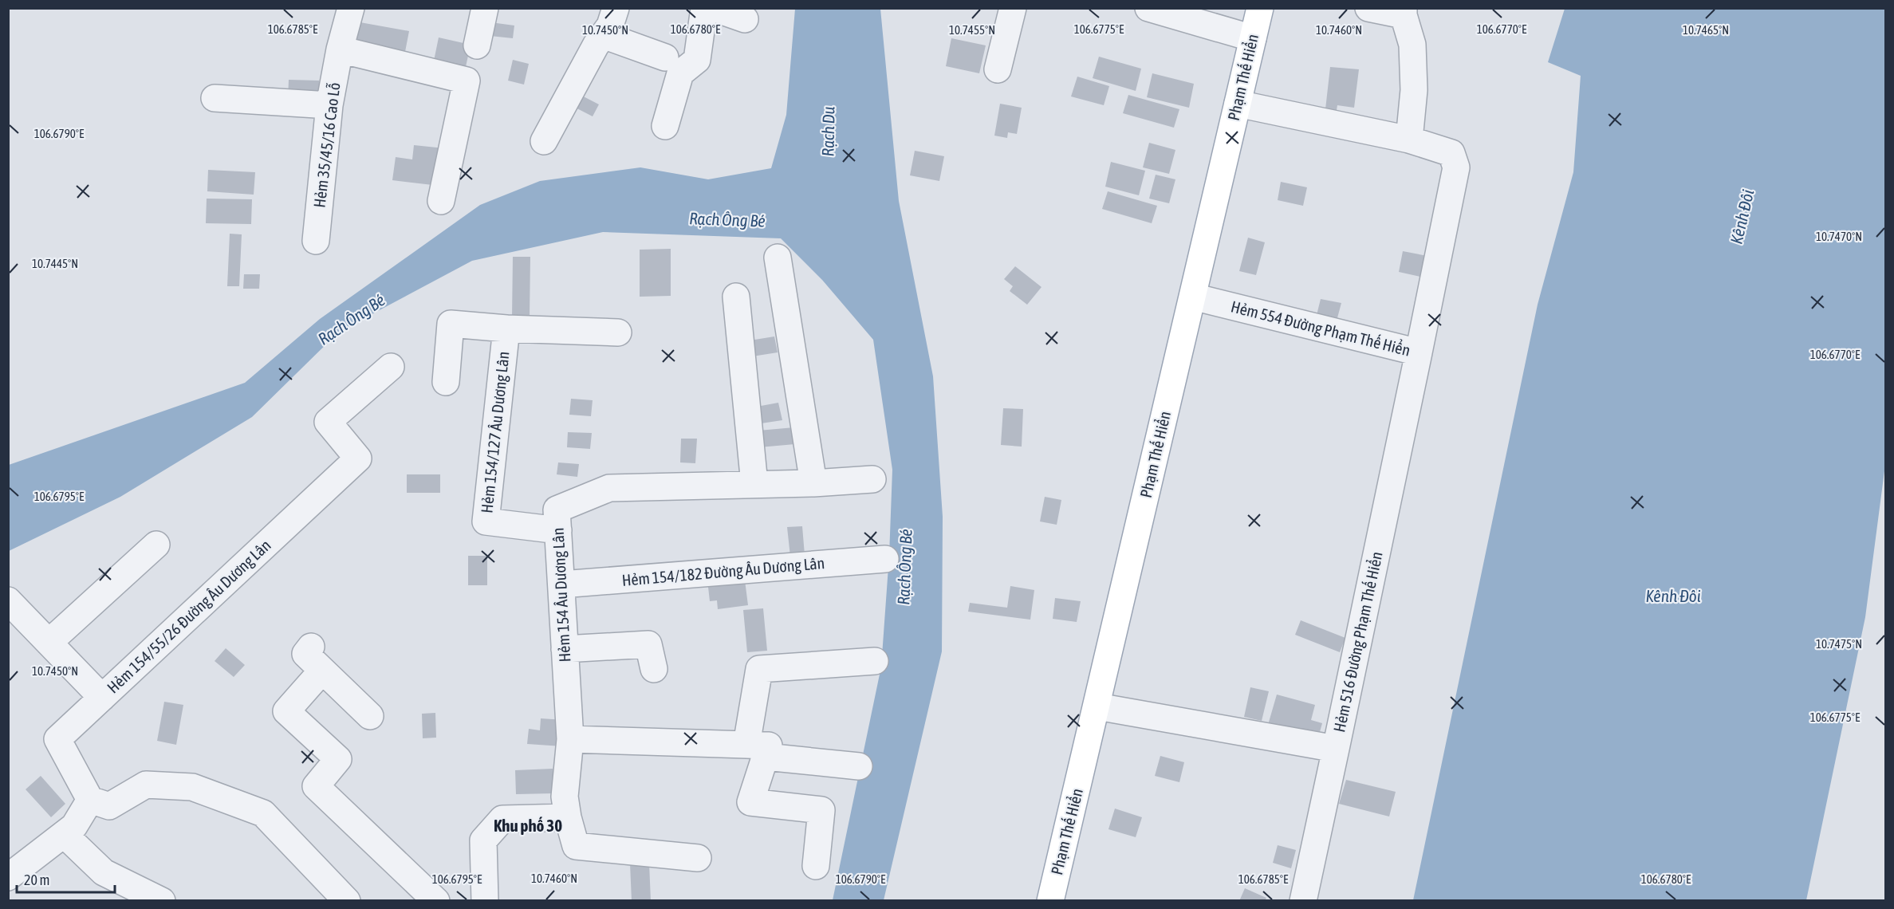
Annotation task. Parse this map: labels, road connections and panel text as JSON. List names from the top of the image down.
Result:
{
  "streets": {
    "main road": ["Phạm Thế Hiển"],
    "street": [
      "Hẻm 35/45/16 Cao Lỗ",
      "Hẻm 554 Đường Phạm Thế Hiển",
      "Hẻm 154/127 Âu Dương Lân",
      "Hẻm 154/182 Đường Âu Dương Lân",
      "Hẻm 154 Âu Dương Lân",
      "Hẻm 154/55/26 Đường Âu Dương Lân",
      "Hẻm 516 Đường Phạm Thế Hiển"
    ]
  },
  "crossings": [
    ["Phạm Thế Hiển", "Hẻm 554 Đường Phạm Thế Hiển"],
    ["Phạm Thế Hiển", "Hẻm 516 Đường Phạm Thế Hiển"],
    ["Hẻm 554 Đường Phạm Thế Hiển", "Hẻm 516 Đường Phạm Thế Hiển"],
    ["Hẻm 154/127 Âu Dương Lân", "Hẻm 154 Âu Dương Lân"],
    ["Hẻm 154/182 Đường Âu Dương Lân", "Hẻm 154 Âu Dương Lân"]
  ],
  "districts": ["Khu phố 30"],
  "water": ["Rạch Du", "Kênh Đôi", "Rạch Ông Bé"],
  "scale_bar": "20 m",
  "coordinates": [
    "106.6780°E",
    "106.6785°E",
    "106.6775°E",
    "106.6770°E",
    "10.7450°N",
    "10.7460°N",
    "10.7465°N",
    "10.7455°N",
    "106.6790°E",
    "10.7470°N",
    "10.7445°N",
    "106.6795°E",
    "10.7475°N"
  ]
}
